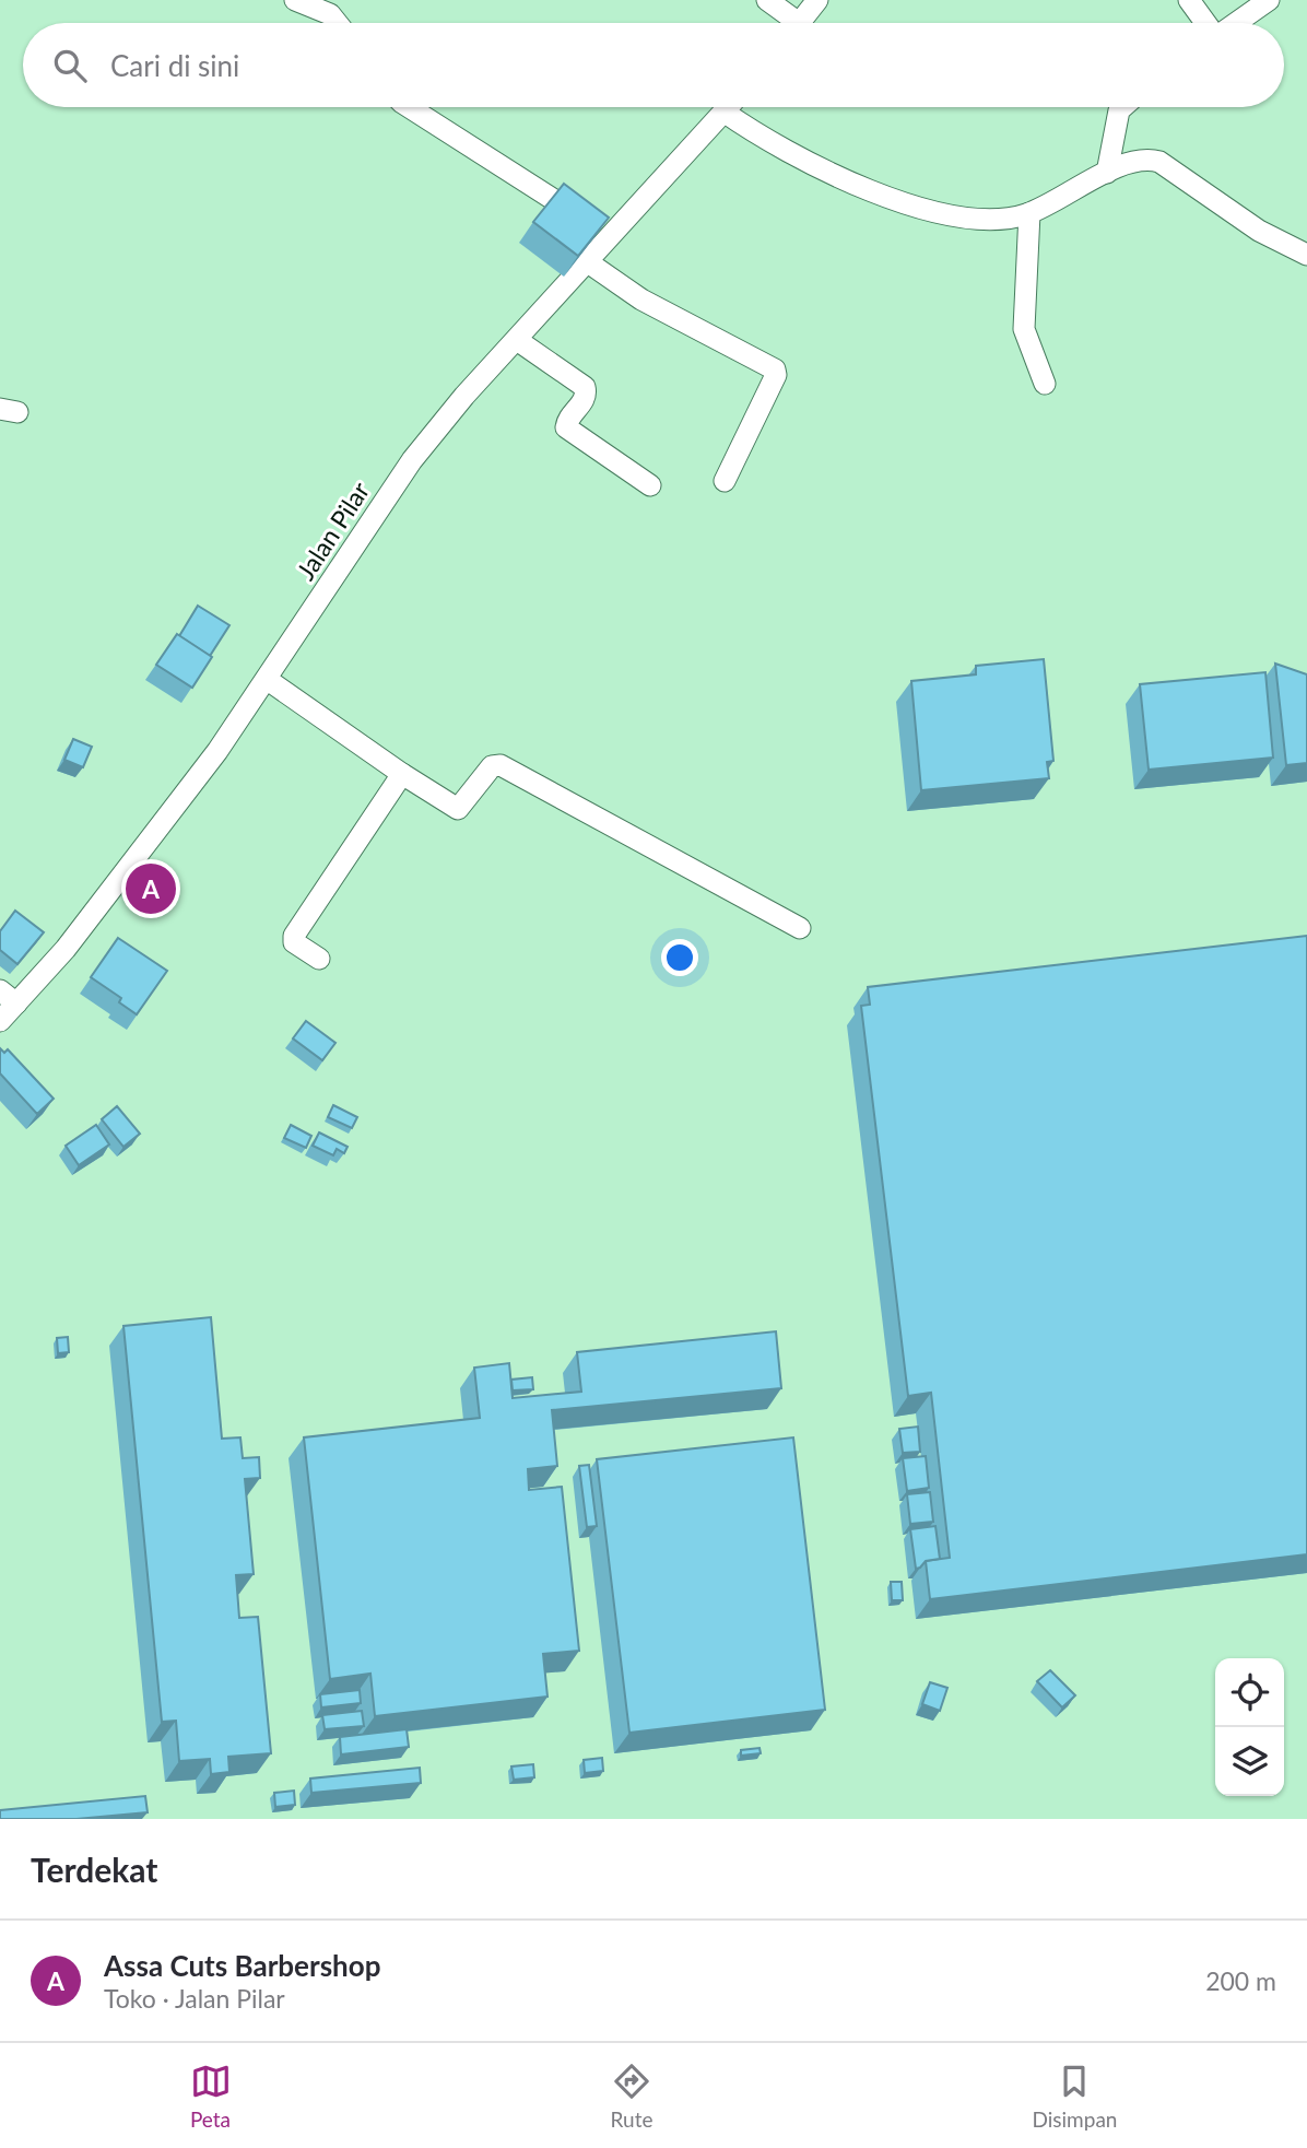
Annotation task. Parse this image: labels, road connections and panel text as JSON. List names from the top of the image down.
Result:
{
  "streets": {
    "street": ["Jalan Pilar"]
  },
  "page": {
    "search": "Cari di sini",
    "pins": "A",
    "heading": "Terdekat",
    "list": [
      {
        "mark": "A",
        "name": "Assa Cuts Barbershop",
        "note": "Toko · Jalan Pilar",
        "value": "200 m"
      }
    ],
    "nav": ["Peta", "Rute", "Disimpan"]
  }
}
